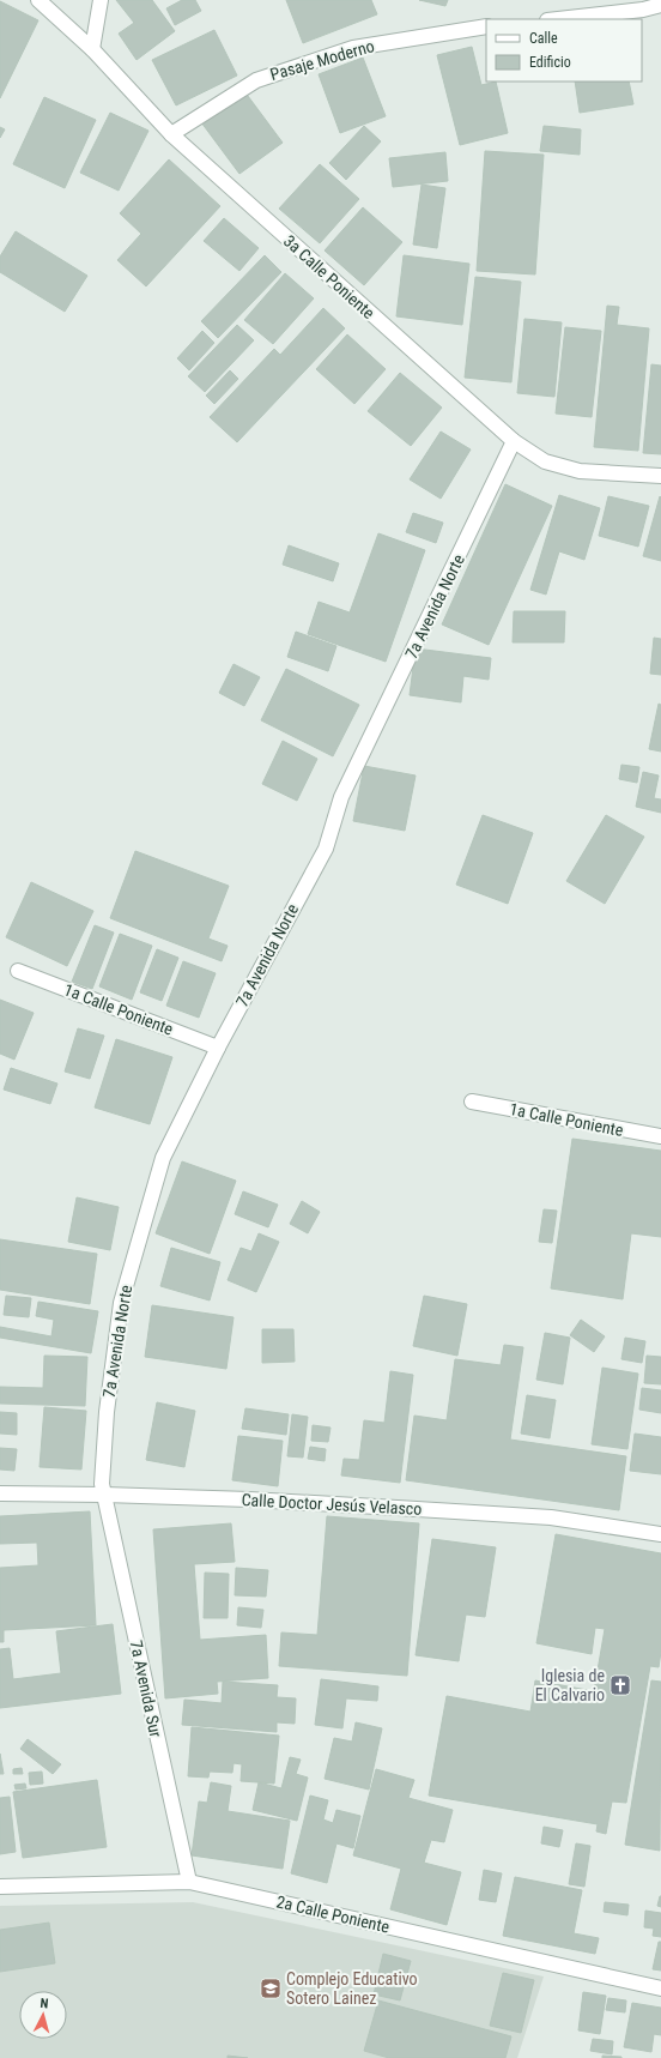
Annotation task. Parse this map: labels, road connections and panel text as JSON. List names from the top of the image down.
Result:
{
  "streets": {
    "street": [
      "Pasaje Moderno",
      "3a Calle Poniente",
      "7a Avenida Norte",
      "1a Calle Poniente",
      "Calle Doctor Jesús Velasco",
      "7a Avenida Sur",
      "2a Calle Poniente"
    ]
  },
  "crossings": [
    ["Pasaje Moderno", "3a Calle Poniente"],
    ["3a Calle Poniente", "7a Avenida Norte"],
    ["7a Avenida Norte", "1a Calle Poniente"],
    ["7a Avenida Norte", "Calle Doctor Jesús Velasco"],
    ["7a Avenida Norte", "7a Avenida Sur"],
    ["Calle Doctor Jesús Velasco", "7a Avenida Sur"],
    ["7a Avenida Sur", "2a Calle Poniente"]
  ],
  "places": {
    "church": ["Iglesia de El Calvario"],
    "school or university": ["Complejo Educativo Sotero Lainez"]
  },
  "legend": ["Calle", "Edificio"],
  "north": "top"
}
